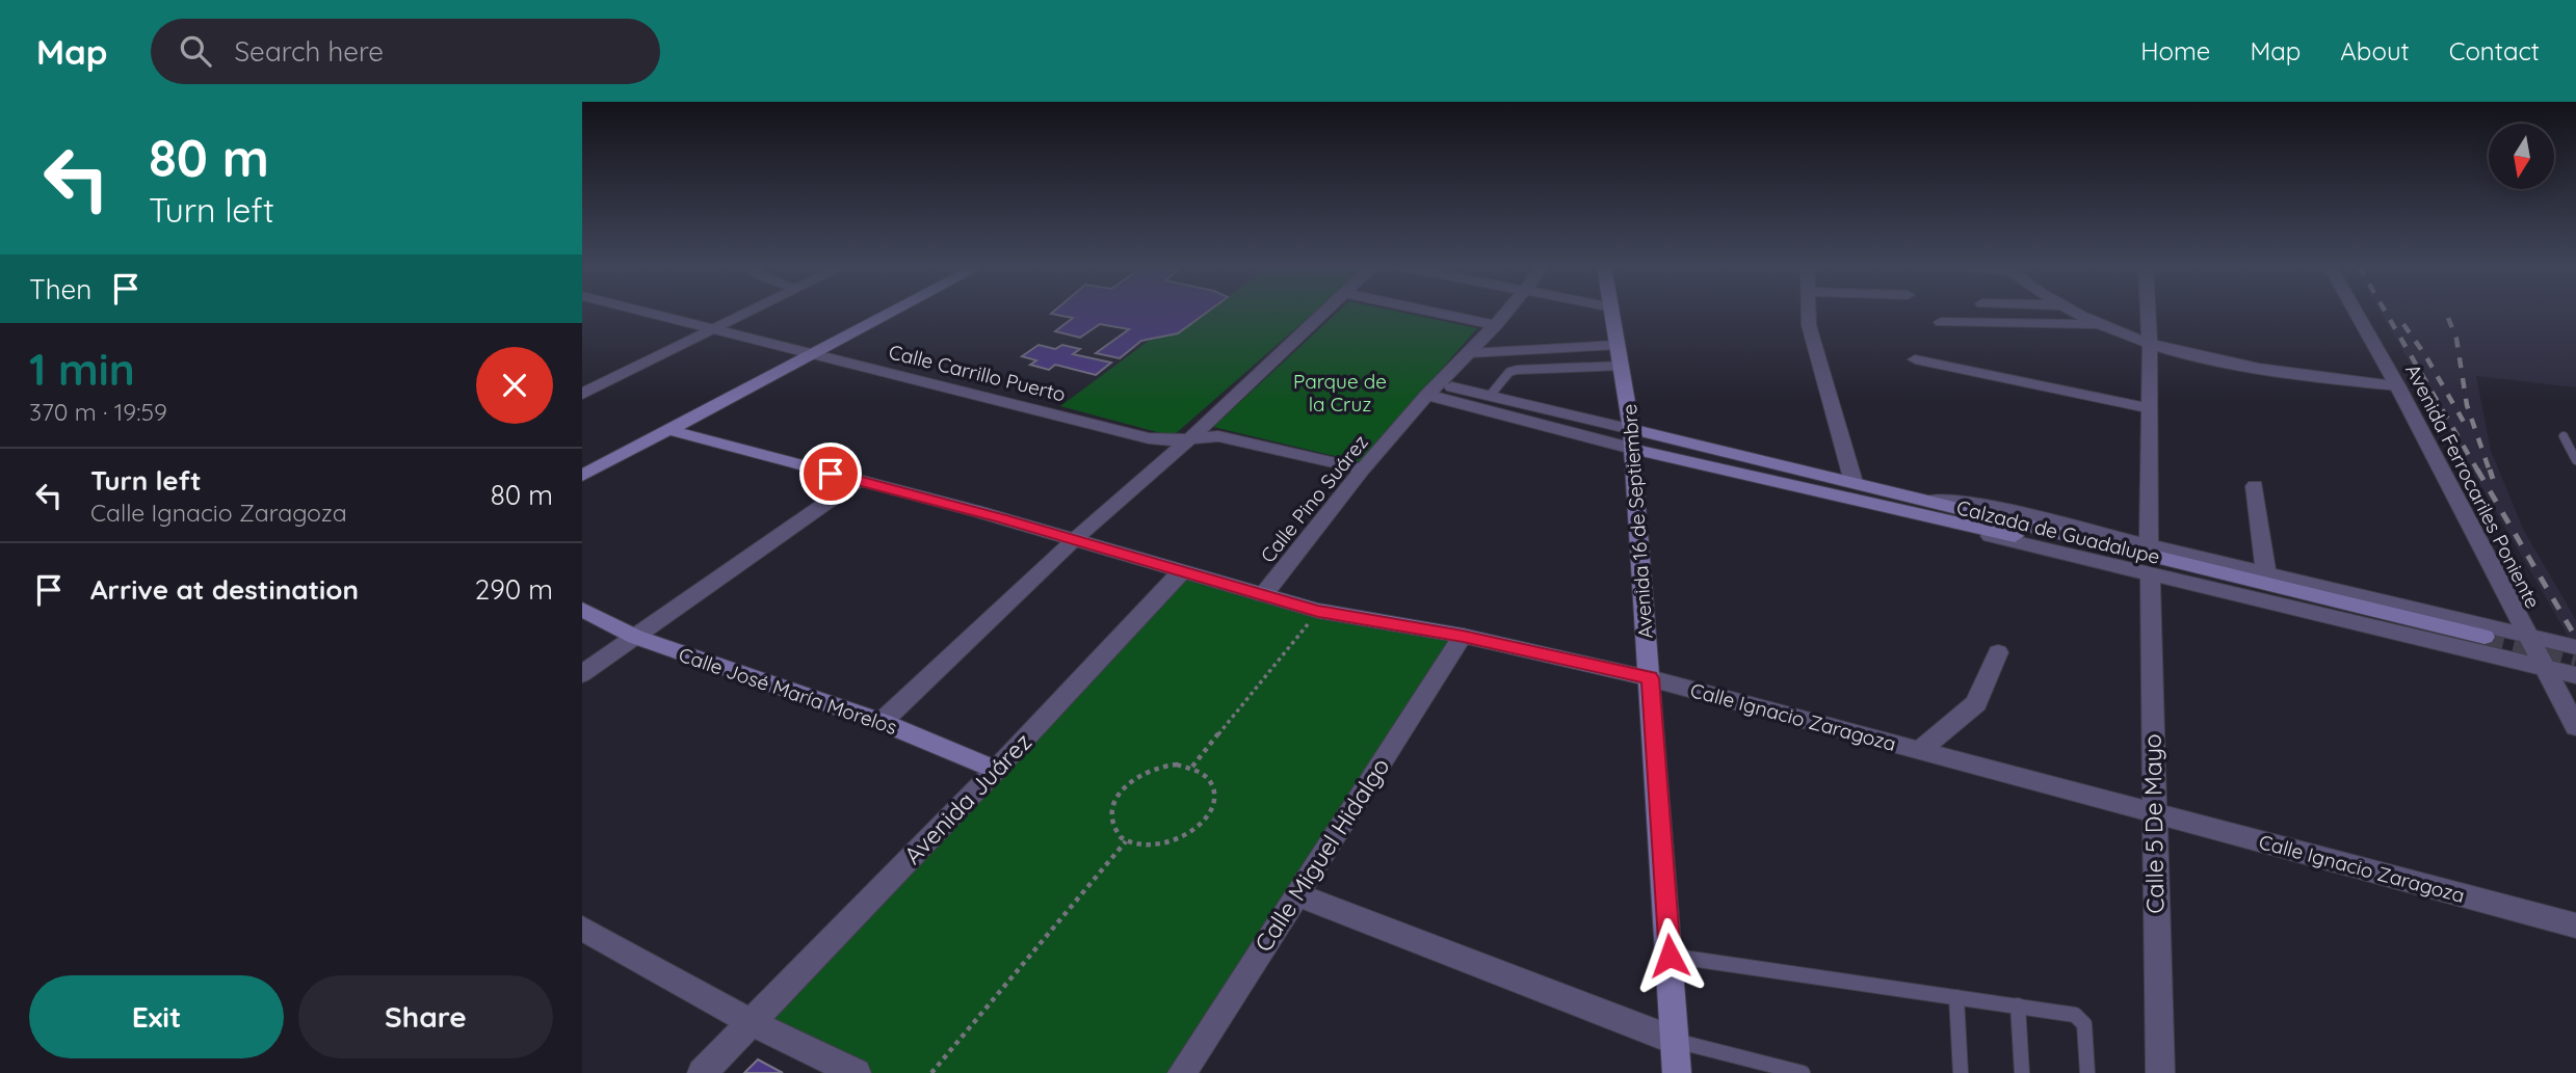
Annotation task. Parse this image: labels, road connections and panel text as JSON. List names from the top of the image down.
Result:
{
  "streets": {
    "main road": [
      "Avenida 16 de Septiembre",
      "Calzada de Guadalupe",
      "Calle José María Morelos",
      "Calle Ignacio Zaragoza"
    ],
    "street": [
      "Calle Carrillo Puerto",
      "Avenida Ferrocariles Poniente",
      "Calle Pino Suárez",
      "Avenida Juárez",
      "Calle 5 De Mayo",
      "Calle Miguel Hidalgo"
    ]
  },
  "crossings": [
    ["Calle Carrillo Puerto", "Calle Pino Suárez"],
    ["Calle Pino Suárez", "Calle Ignacio Zaragoza"],
    ["Avenida 16 de Septiembre", "Calzada de Guadalupe"],
    ["Avenida 16 de Septiembre", "Calle Ignacio Zaragoza"],
    ["Calle José María Morelos", "Avenida Juárez"],
    ["Calle Ignacio Zaragoza", "Avenida Juárez"],
    ["Calle Ignacio Zaragoza", "Calle 5 De Mayo"],
    ["Calle Ignacio Zaragoza", "Calle Miguel Hidalgo"]
  ],
  "parks": ["Parque de la Cruz"],
  "north": "bottom",
  "page": {
    "header": "Map",
    "search": "Search here",
    "nav": [
      "Home",
      "Map",
      "About",
      "Contact"
    ],
    "turn": ["80 m", "Turn left"],
    "then": "Then",
    "heading": ["1 min", "370 m · 19:59"],
    "list": [
      {
        "name": "Turn left",
        "note": "Calle Ignacio Zaragoza",
        "value": "80 m"
      },
      {
        "name": "Arrive at destination",
        "value": "290 m"
      }
    ],
    "buttons": ["Exit", "Share"]
  }
}
